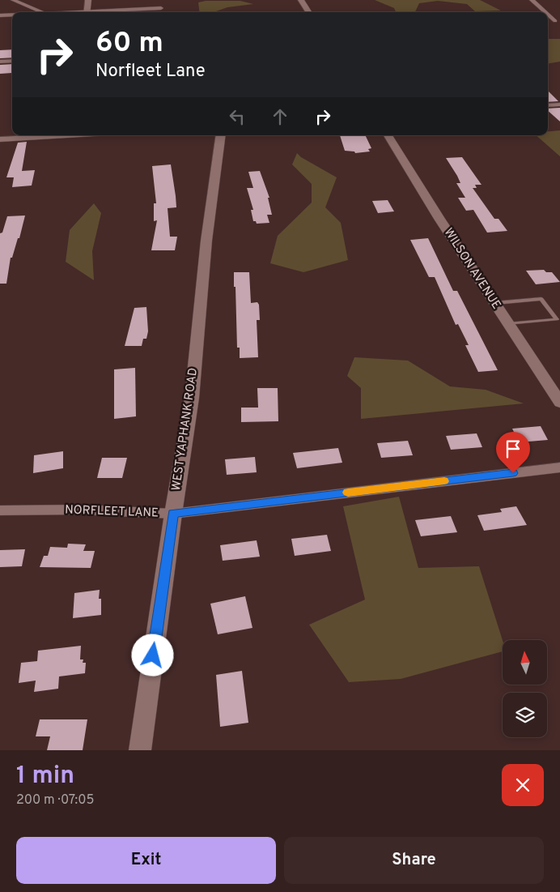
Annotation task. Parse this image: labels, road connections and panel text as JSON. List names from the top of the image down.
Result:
{
  "streets": {
    "street": ["WILSON AVENUE", "WEST YAPHANK ROAD", "NORFLEET LANE"]
  },
  "crossings": [
    ["WEST YAPHANK ROAD", "NORFLEET LANE"]
  ],
  "north": "top",
  "page": {
    "turn": ["60 m", "Norfleet Lane"],
    "heading": ["1 min", "200 m · 07:05"],
    "buttons": ["Exit", "Share"]
  }
}
